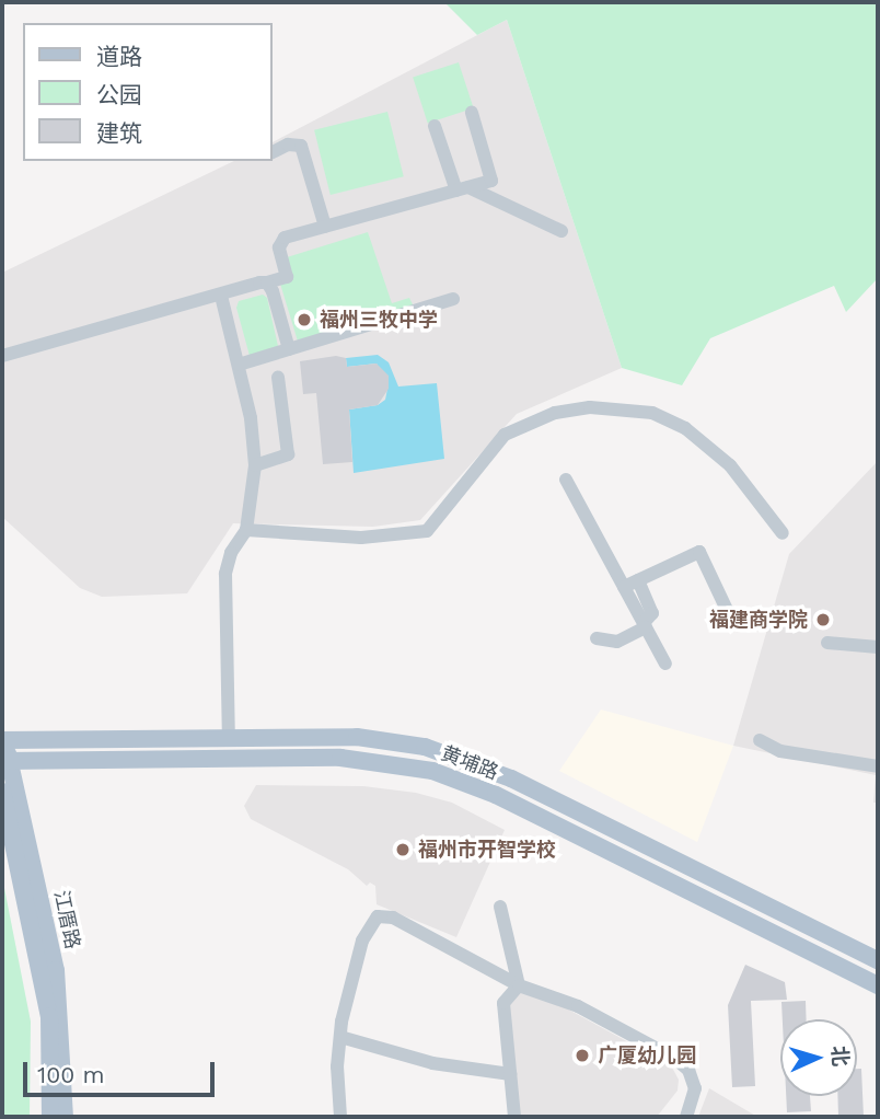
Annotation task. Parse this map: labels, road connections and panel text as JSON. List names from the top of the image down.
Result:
{
  "streets": {
    "main road": ["黄埔路", "江厝路"]
  },
  "crossings": [
    ["黄埔路", "江厝路"]
  ],
  "places": [
    "福州三牧中学",
    "福建商学院",
    "福州市开智学校",
    "广厦幼儿园"
  ],
  "legend": ["道路", "公园", "建筑"],
  "scale_bar": "100 m",
  "north": "right"
}
